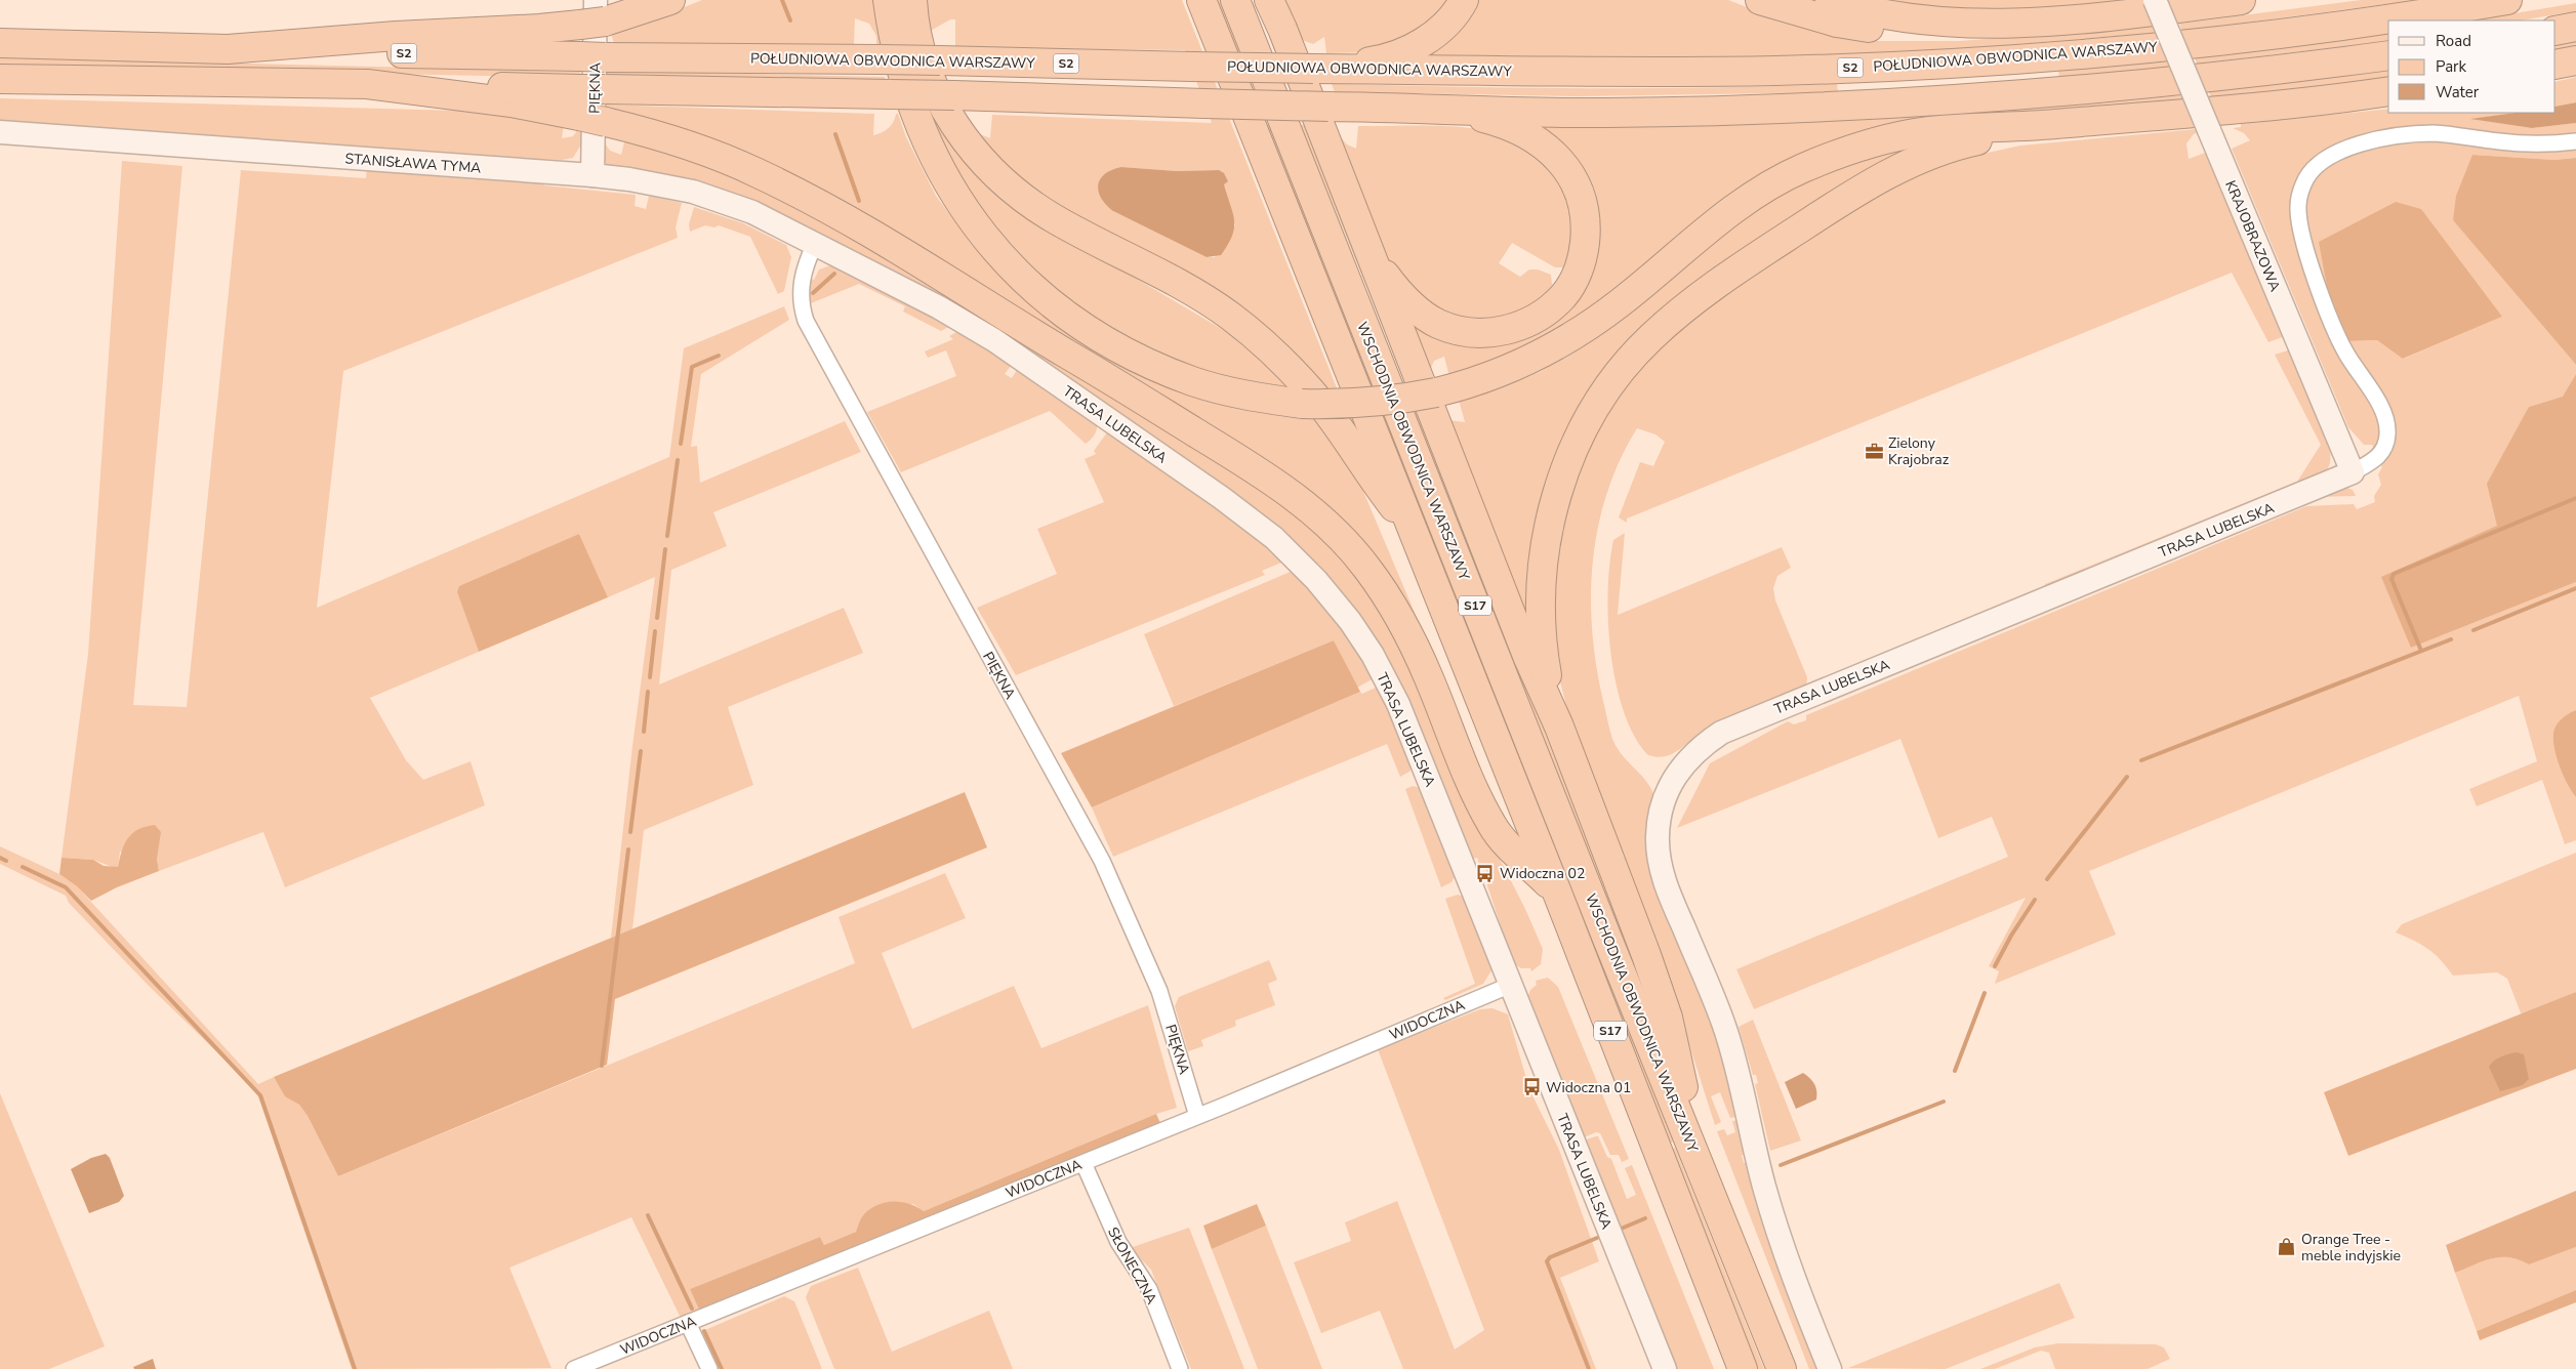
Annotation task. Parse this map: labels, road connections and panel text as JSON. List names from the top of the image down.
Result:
{
  "streets": {
    "highway": [
      "S2",
      "POŁUDNIOWA OBWODNICA WARSZAWY",
      "WSCHODNIA OBWODNICA WARSZAWY",
      "S17"
    ],
    "street": [
      "PIĘKNA",
      "STANISŁAWA TYMA",
      "KRAJOBRAZOWA",
      "TRASA LUBELSKA",
      "WIDOCZNA",
      "SŁONECZNA"
    ]
  },
  "crossings": [
    ["S2", "POŁUDNIOWA OBWODNICA WARSZAWY"],
    ["PIĘKNA", "STANISŁAWA TYMA"],
    ["PIĘKNA", "TRASA LUBELSKA"],
    ["PIĘKNA", "WIDOCZNA"],
    ["STANISŁAWA TYMA", "TRASA LUBELSKA"],
    ["KRAJOBRAZOWA", "TRASA LUBELSKA"],
    ["TRASA LUBELSKA", "WIDOCZNA"],
    ["WIDOCZNA", "SŁONECZNA"]
  ],
  "places": {
    "office": ["Zielony Krajobraz"],
    "bus stop": ["Widoczna 02", "Widoczna 01"],
    "shop": ["Orange Tree - meble indyjskie"]
  },
  "legend": ["Road", "Park", "Water"]
}
